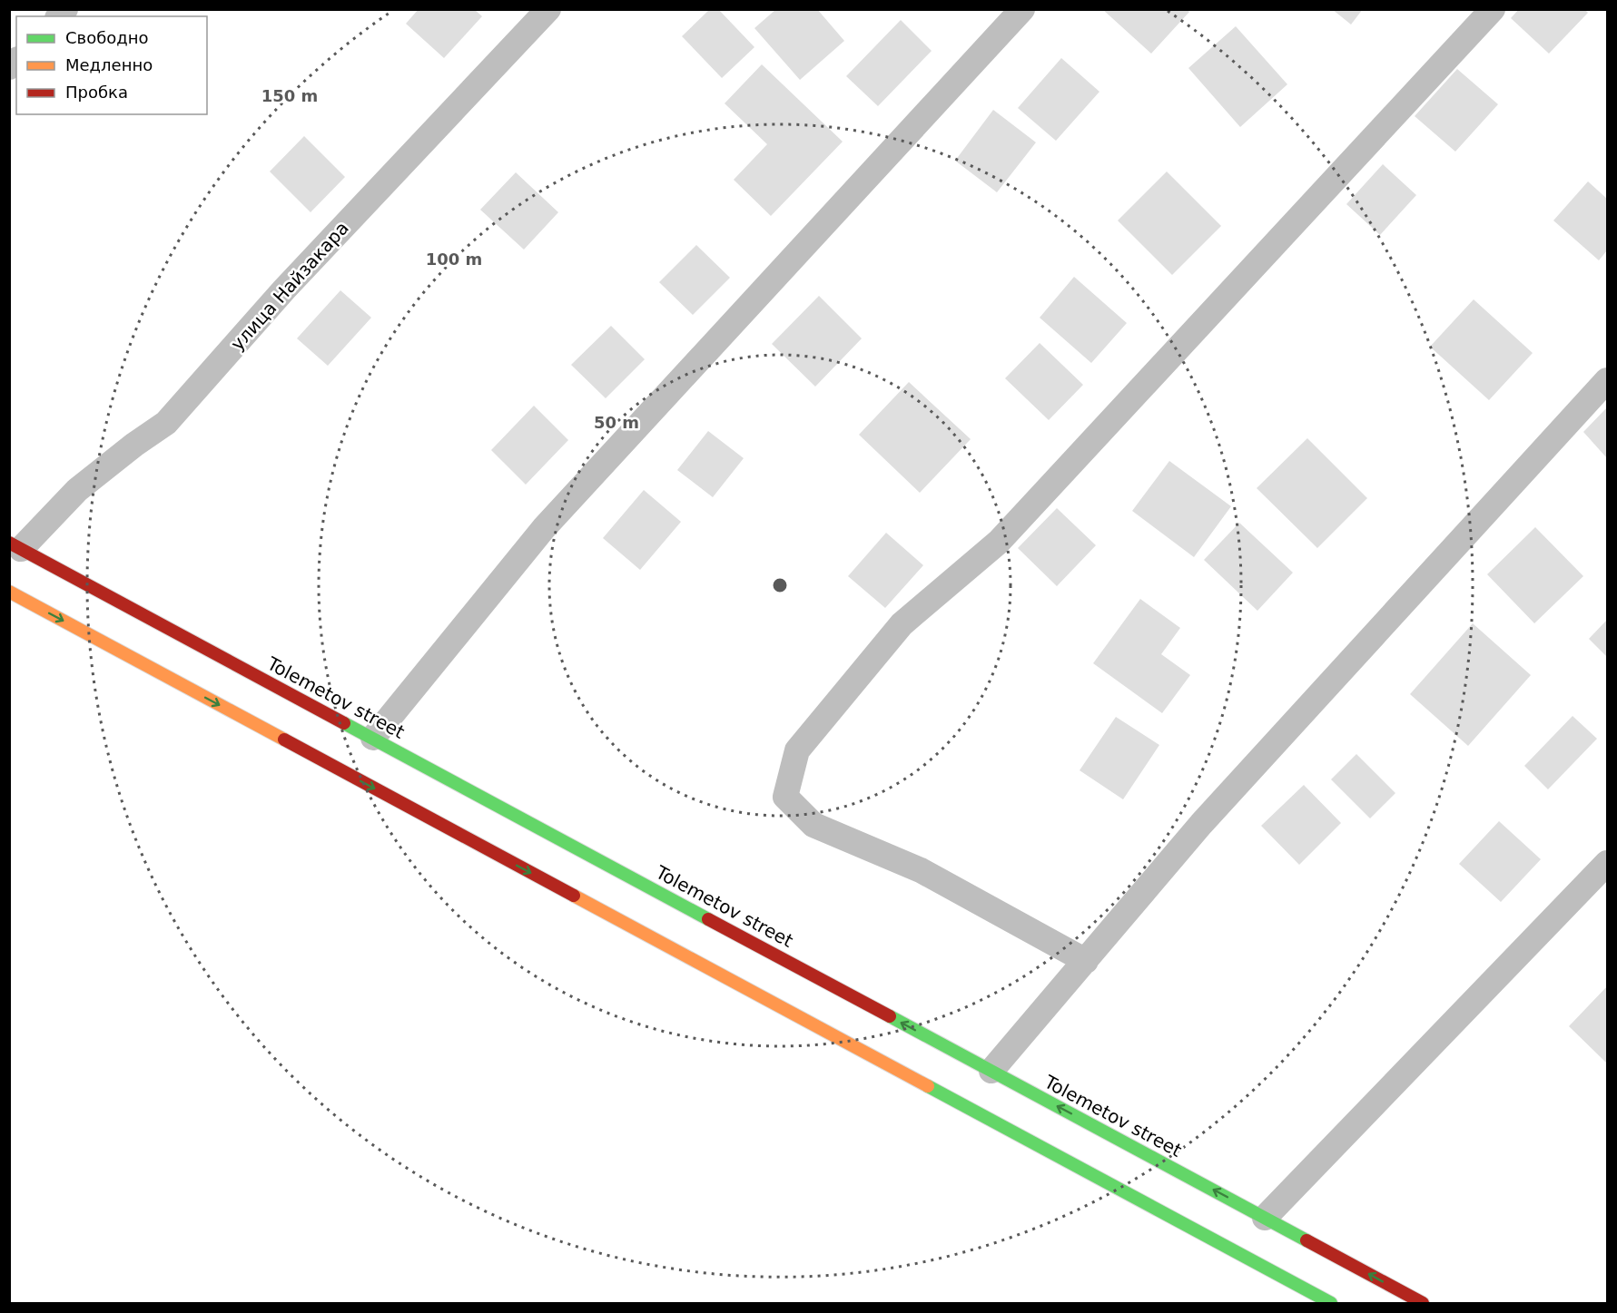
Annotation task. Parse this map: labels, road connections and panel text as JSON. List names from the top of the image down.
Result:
{
  "streets": {
    "main road": ["Tolemetov street"],
    "street": ["улица Найзакара"]
  },
  "crossings": [
    ["улица Найзакара", "Tolemetov street"]
  ],
  "legend": ["Свободно", "Медленно", "Пробка"],
  "rings": ["150 m", "100 m", "50 m"]
}
